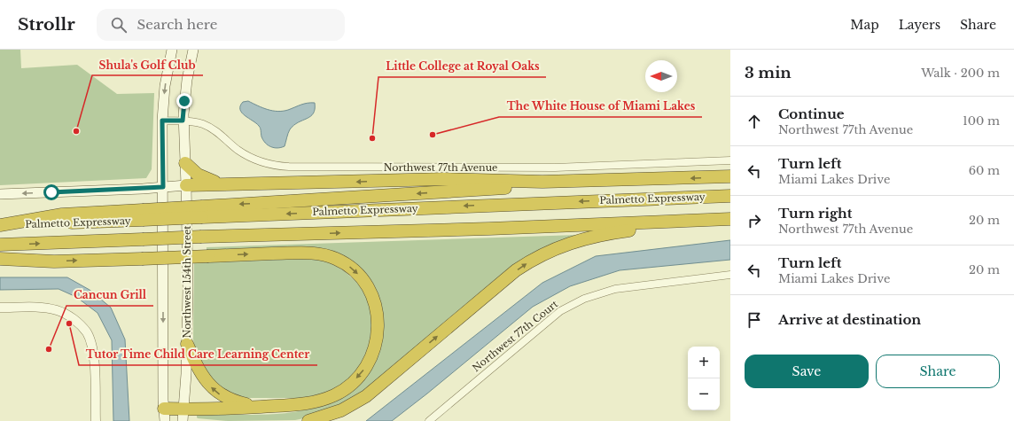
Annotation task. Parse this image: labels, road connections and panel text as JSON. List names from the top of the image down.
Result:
{
  "streets": {
    "highway": ["Palmetto Expressway"],
    "main road": ["Northwest 154th Street"],
    "street": ["Northwest 77th Avenue", "Northwest 77th Court"]
  },
  "crossings": [
    ["Northwest 77th Avenue", "Northwest 154th Street"]
  ],
  "places": [
    "Shula's Golf Club",
    "The White House of Miami Lakes",
    "Little College at Royal Oaks",
    "Tutor Time Child Care Learning Center",
    "Cancun Grill"
  ],
  "north": "left",
  "page": {
    "header": "Strollr",
    "search": "Search here",
    "nav": ["Map", "Layers", "Share"],
    "heading": ["3 min", "Walk · 200 m"],
    "list": [
      ["Continue", "Northwest 77th Avenue", "100 m"],
      ["Turn left", "Miami Lakes Drive", "60 m"],
      ["Turn right", "Northwest 77th Avenue", "20 m"],
      ["Turn left", "Miami Lakes Drive", "20 m"],
      "Arrive at destination"
    ],
    "buttons": ["Save", "Share"],
    "map_buttons": ["+", "−"]
  }
}
